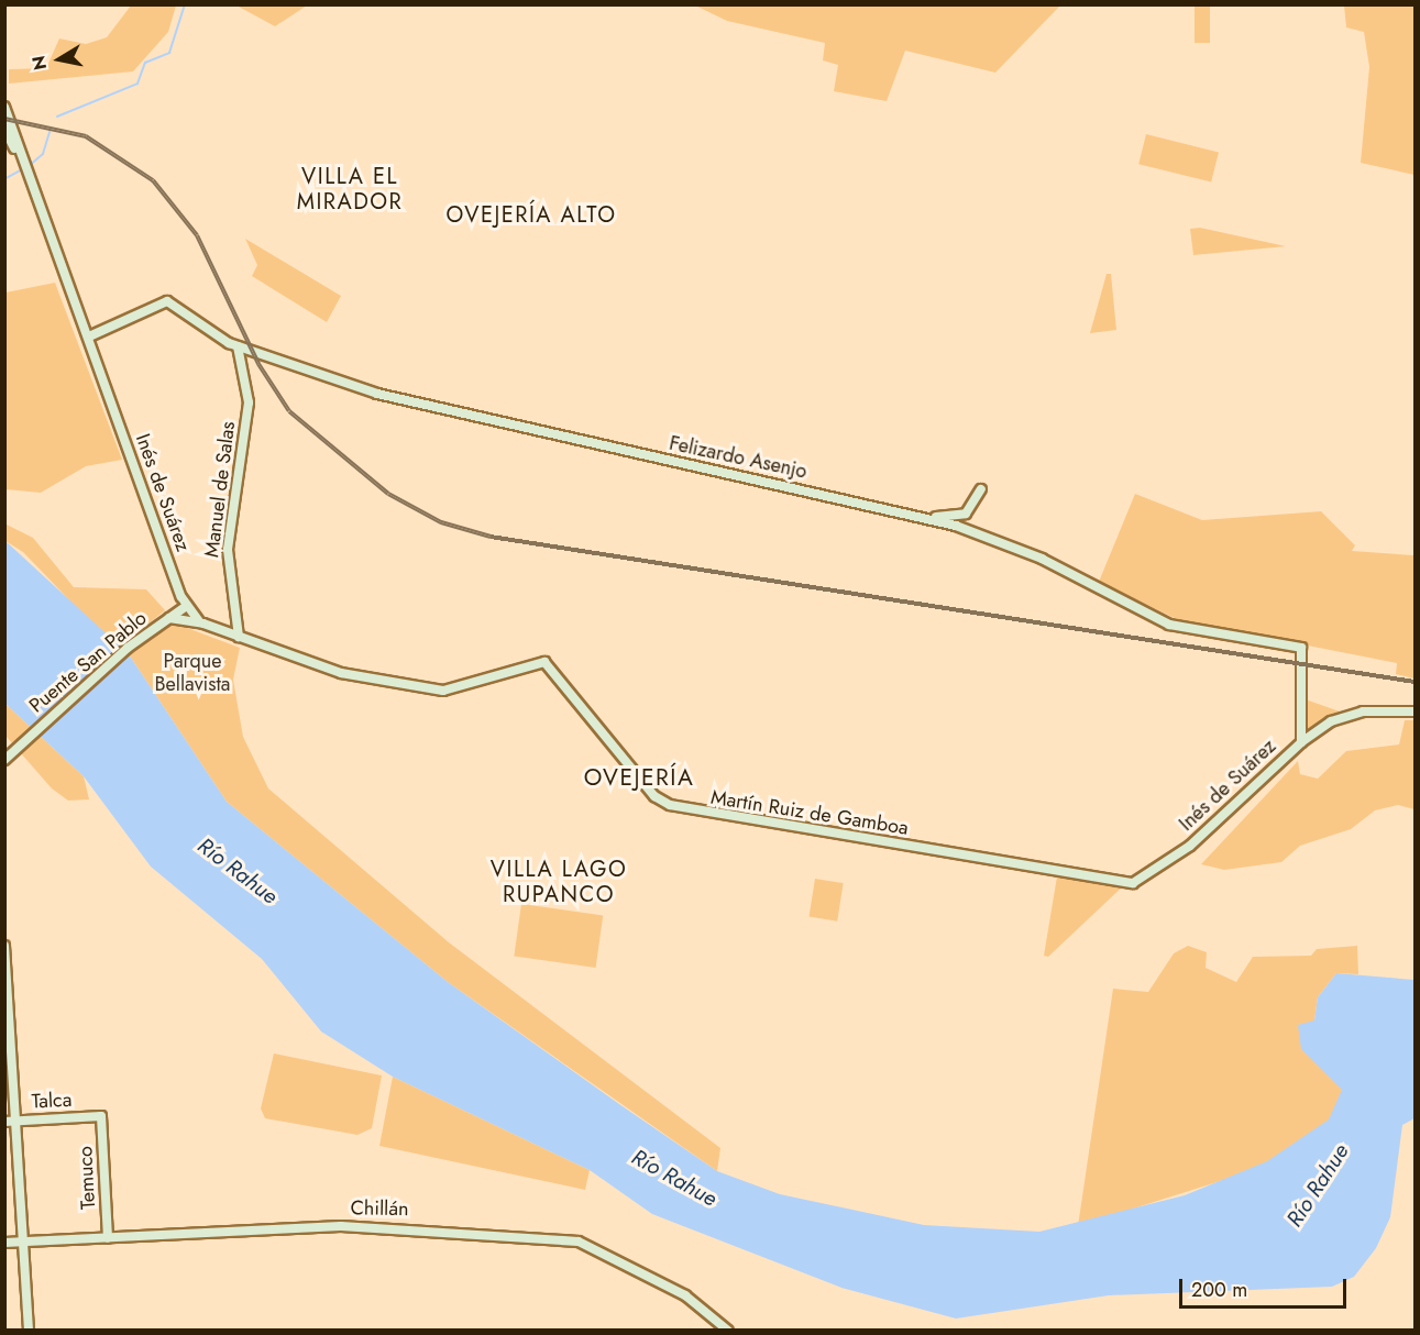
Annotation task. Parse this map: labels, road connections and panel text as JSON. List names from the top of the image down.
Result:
{
  "streets": {
    "street": [
      "Felizardo Asenjo",
      "Manuel de Salas",
      "Inés de Suárez",
      "Puente San Pablo",
      "Martín Ruiz de Gamboa",
      "Talca",
      "Temuco",
      "Chillán"
    ]
  },
  "crossings": [
    ["Felizardo Asenjo", "Manuel de Salas"],
    ["Felizardo Asenjo", "Inés de Suárez"],
    ["Manuel de Salas", "Martín Ruiz de Gamboa"],
    ["Inés de Suárez", "Puente San Pablo"],
    ["Inés de Suárez", "Martín Ruiz de Gamboa"],
    ["Talca", "Temuco"],
    ["Temuco", "Chillán"]
  ],
  "districts": [
    "VILLA EL MIRADOR",
    "OVEJERÍA ALTO",
    "OVEJERÍA",
    "VILLA LAGO RUPANCO"
  ],
  "water": ["Río Rahue"],
  "parks": ["Parque Bellavista"],
  "scale_bar": "200 m",
  "north": "left"
}
